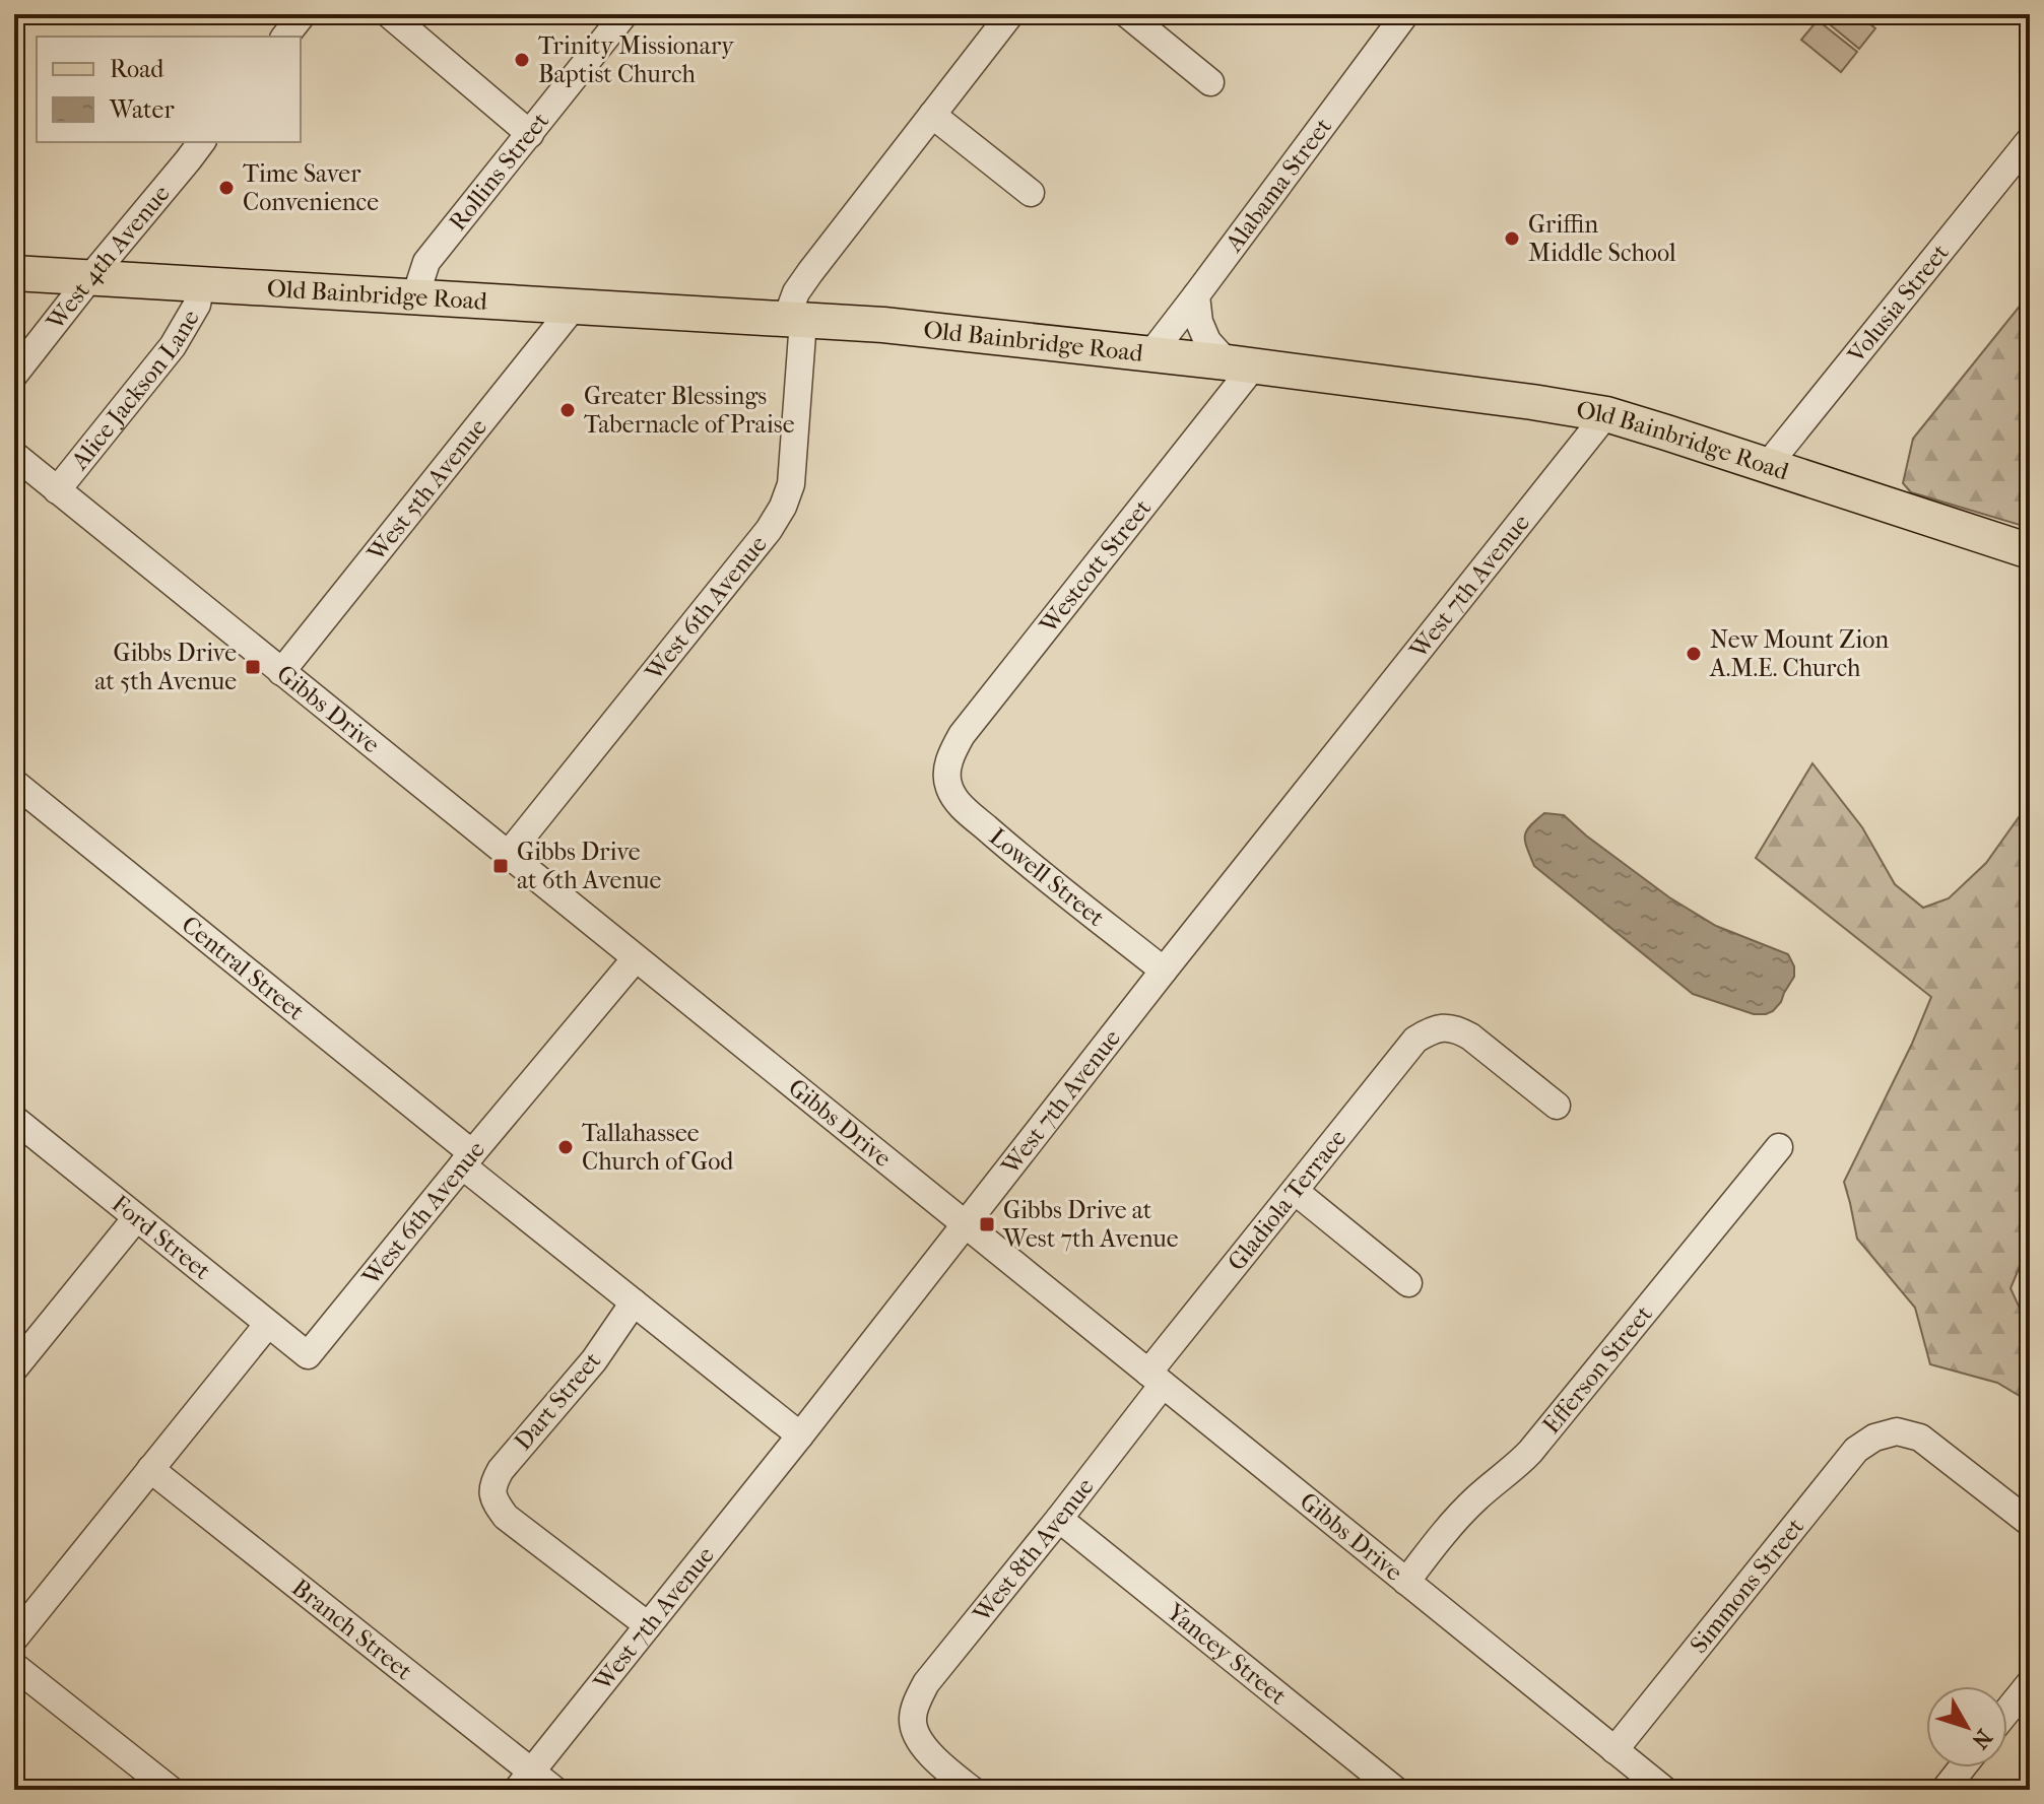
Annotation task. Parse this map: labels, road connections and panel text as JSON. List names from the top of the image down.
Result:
{
  "streets": {
    "main road": ["Old Bainbridge Road"],
    "street": [
      "Rollins Street",
      "Alabama Street",
      "West 4th Avenue",
      "Volusia Street",
      "Alice Jackson Lane",
      "West 5th Avenue",
      "Westcott Street",
      "West 7th Avenue",
      "West 6th Avenue",
      "Gibbs Drive",
      "Lowell Street",
      "Central Street",
      "Gladiola Terrace",
      "Ford Street",
      "Efferson Street",
      "Dart Street",
      "West 8th Avenue",
      "Simmons Street",
      "Branch Street",
      "Yancey Street"
    ]
  },
  "crossings": [
    ["Rollins Street", "Old Bainbridge Road"],
    ["Alabama Street", "Old Bainbridge Road"],
    ["West 4th Avenue", "Old Bainbridge Road"],
    ["Old Bainbridge Road", "Volusia Street"],
    ["Old Bainbridge Road", "Alice Jackson Lane"],
    ["Old Bainbridge Road", "West 5th Avenue"],
    ["Old Bainbridge Road", "Westcott Street"],
    ["Old Bainbridge Road", "West 7th Avenue"],
    ["Old Bainbridge Road", "West 6th Avenue"],
    ["Alice Jackson Lane", "Gibbs Drive"],
    ["West 5th Avenue", "Gibbs Drive"],
    ["Westcott Street", "Lowell Street"],
    ["West 7th Avenue", "Gibbs Drive"],
    ["West 7th Avenue", "Lowell Street"],
    ["West 7th Avenue", "Central Street"],
    ["West 7th Avenue", "Dart Street"],
    ["West 7th Avenue", "Branch Street"],
    ["West 6th Avenue", "Gibbs Drive"],
    ["West 6th Avenue", "Central Street"],
    ["West 6th Avenue", "Ford Street"],
    ["Gibbs Drive", "Gladiola Terrace"],
    ["Gibbs Drive", "Efferson Street"],
    ["Gibbs Drive", "West 8th Avenue"],
    ["Gibbs Drive", "Simmons Street"],
    ["Central Street", "Dart Street"],
    ["Gladiola Terrace", "West 8th Avenue"],
    ["West 8th Avenue", "Yancey Street"]
  ],
  "places": {
    "other": [
      "Trinity Missionary Baptist Church",
      "Time Saver Convenience",
      "Griffin Middle School",
      "Greater Blessings Tabernacle of Praise",
      "New Mount Zion A.M.E. Church",
      "Tallahassee Church of God"
    ],
    "transit": ["Gibbs Drive at 5th Avenue", "Gibbs Drive at 6th Avenue", "Gibbs Drive at West 7th Avenue"]
  },
  "legend": ["Road", "Water"],
  "north": "bottom right"
}
